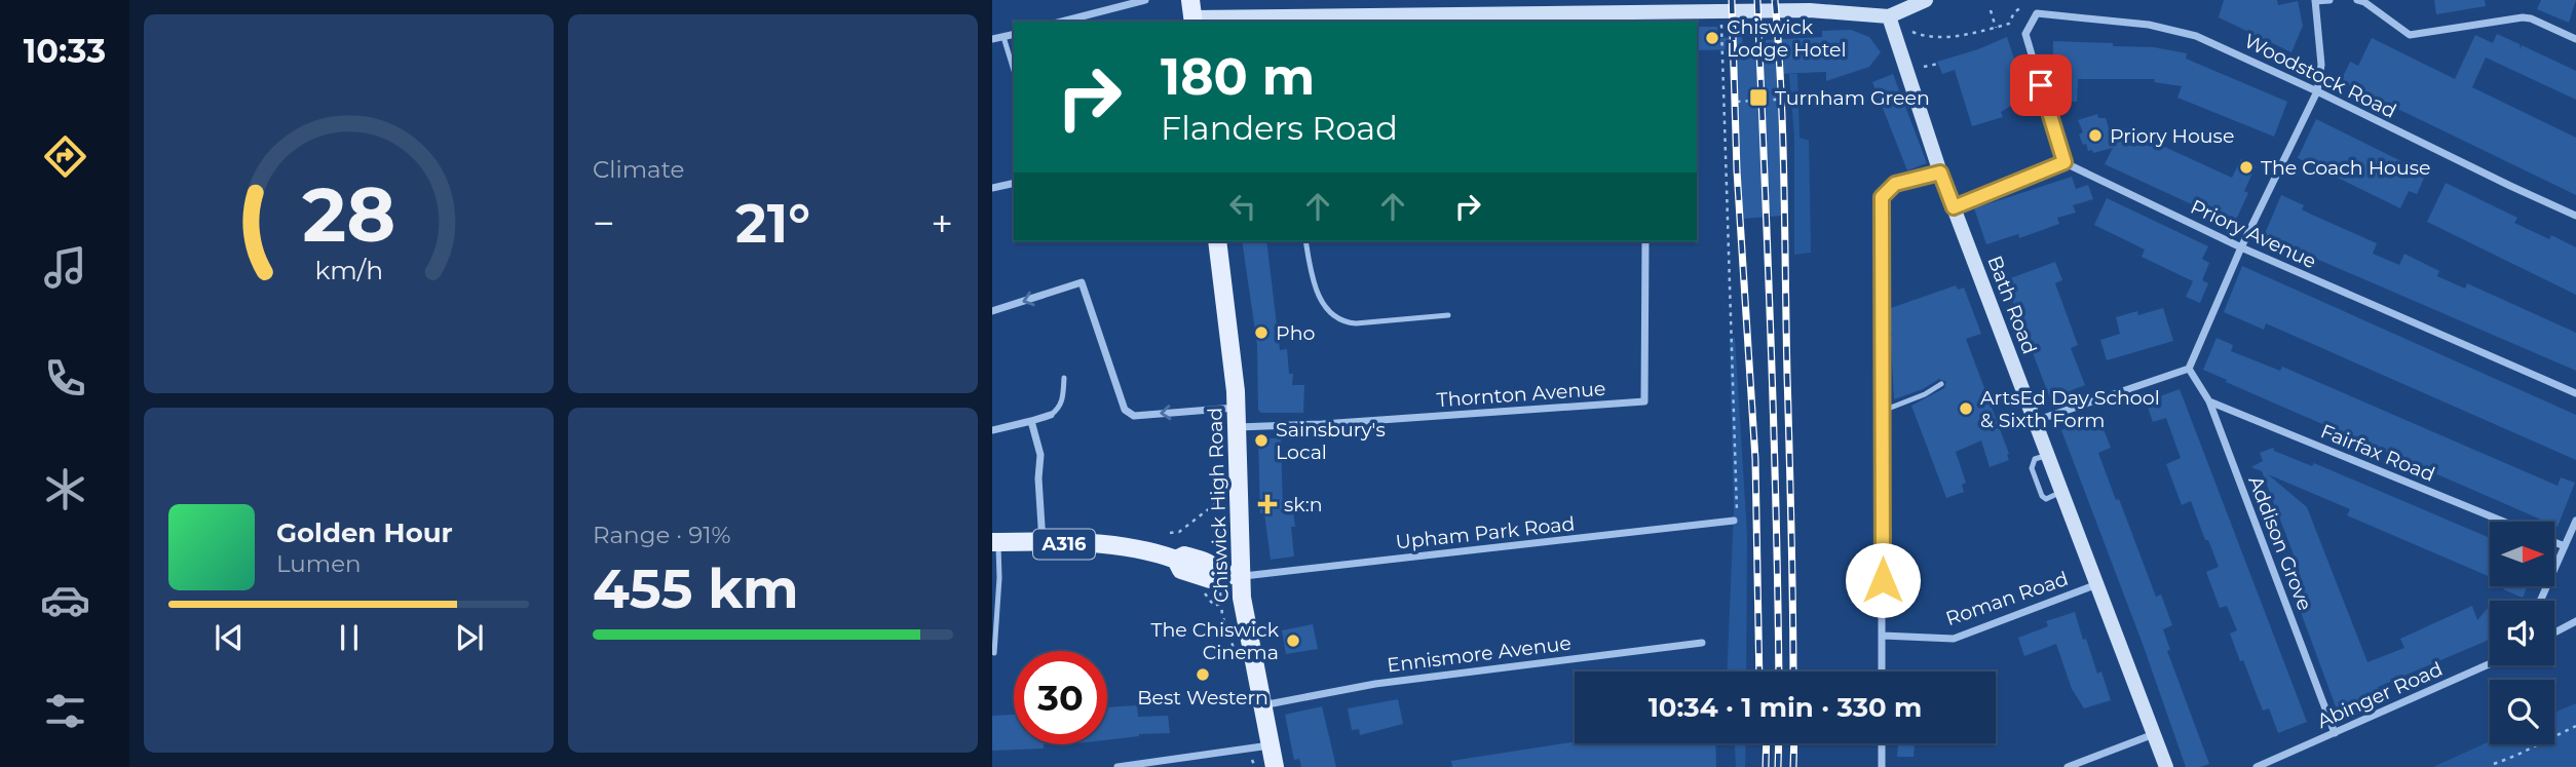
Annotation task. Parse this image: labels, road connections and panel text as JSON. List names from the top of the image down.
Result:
{
  "streets": {
    "main road": ["Bath Road", "Chiswick High Road", "A316"],
    "street": [
      "Woodstock Road",
      "Priory Avenue",
      "Thornton Avenue",
      "Fairfax Road",
      "Upham Park Road",
      "Addison Grove",
      "Roman Road",
      "Ennismore Avenue",
      "Abinger Road"
    ]
  },
  "crossings": [
    ["Woodstock Road", "Priory Avenue"],
    ["Bath Road", "Roman Road"],
    ["Thornton Avenue", "Chiswick High Road"],
    ["Fairfax Road", "Addison Grove"],
    ["Chiswick High Road", "Upham Park Road"],
    ["Chiswick High Road", "A316"],
    ["Chiswick High Road", "Ennismore Avenue"],
    ["Upham Park Road", "A316"],
    ["Addison Grove", "Abinger Road"]
  ],
  "places": {
    "other": [
      "Chiswick Lodge Hotel",
      "Priory House",
      "The Coach House",
      "Pho",
      "ArtsEd Day School & Sixth Form",
      "Sainsbury's Local",
      "The Chiswick Cinema",
      "Best Western"
    ],
    "transit": ["Turnham Green"],
    "health": ["sk:n"]
  },
  "north": "right",
  "page": {
    "tabs": "10:33",
    "tile": [
      "Climate",
      ["Range · 91%", "455 km"]
    ],
    "turn": ["180 m", "Flanders Road"],
    "heat": ["−", "21°", "+"],
    "song": ["Golden Hour", "Lumen"],
    "limit": "30",
    "trip": "10:34 · 1 min · 330 m",
    "gauge": ["28", "km/h"]
  }
}
